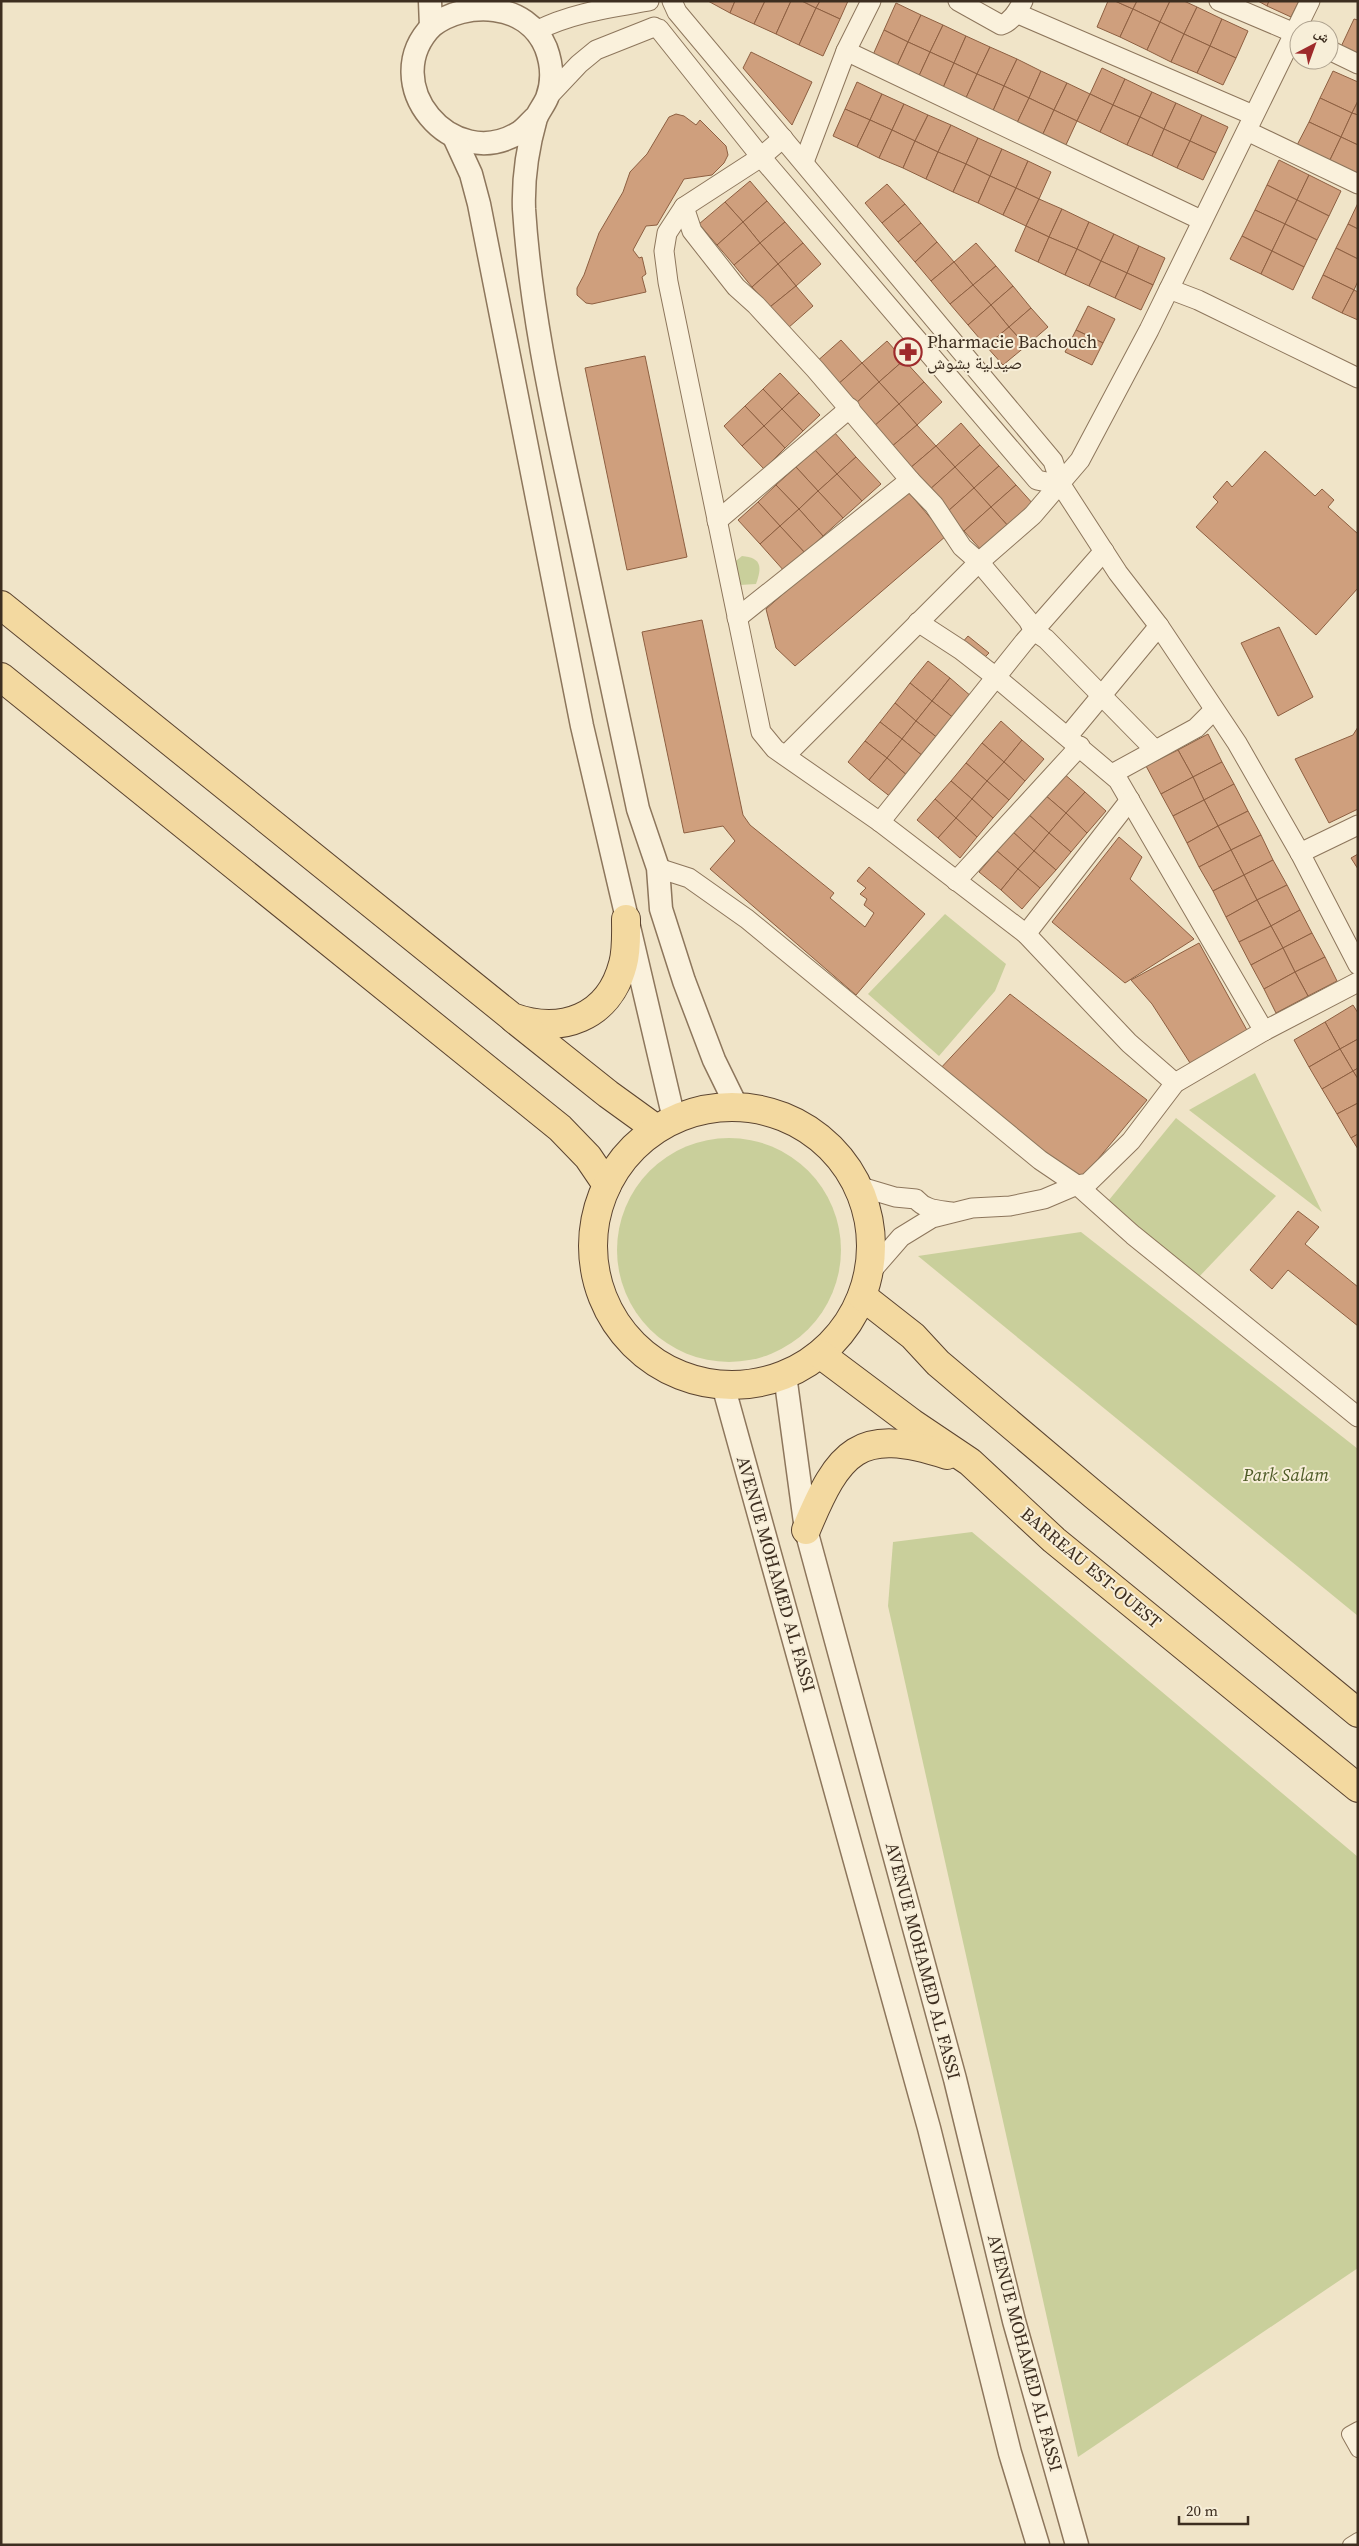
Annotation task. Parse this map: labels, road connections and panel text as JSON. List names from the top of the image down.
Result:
{
  "streets": {
    "main road": ["BARREAU EST-OUEST"],
    "street": ["AVENUE MOHAMED AL FASSI"]
  },
  "parks": ["Park Salam"],
  "places": {
    "pharmacy": ["Pharmacie Bachouch صيدلية بشوش"]
  },
  "scale_bar": "20 m",
  "north": "top right"
}
